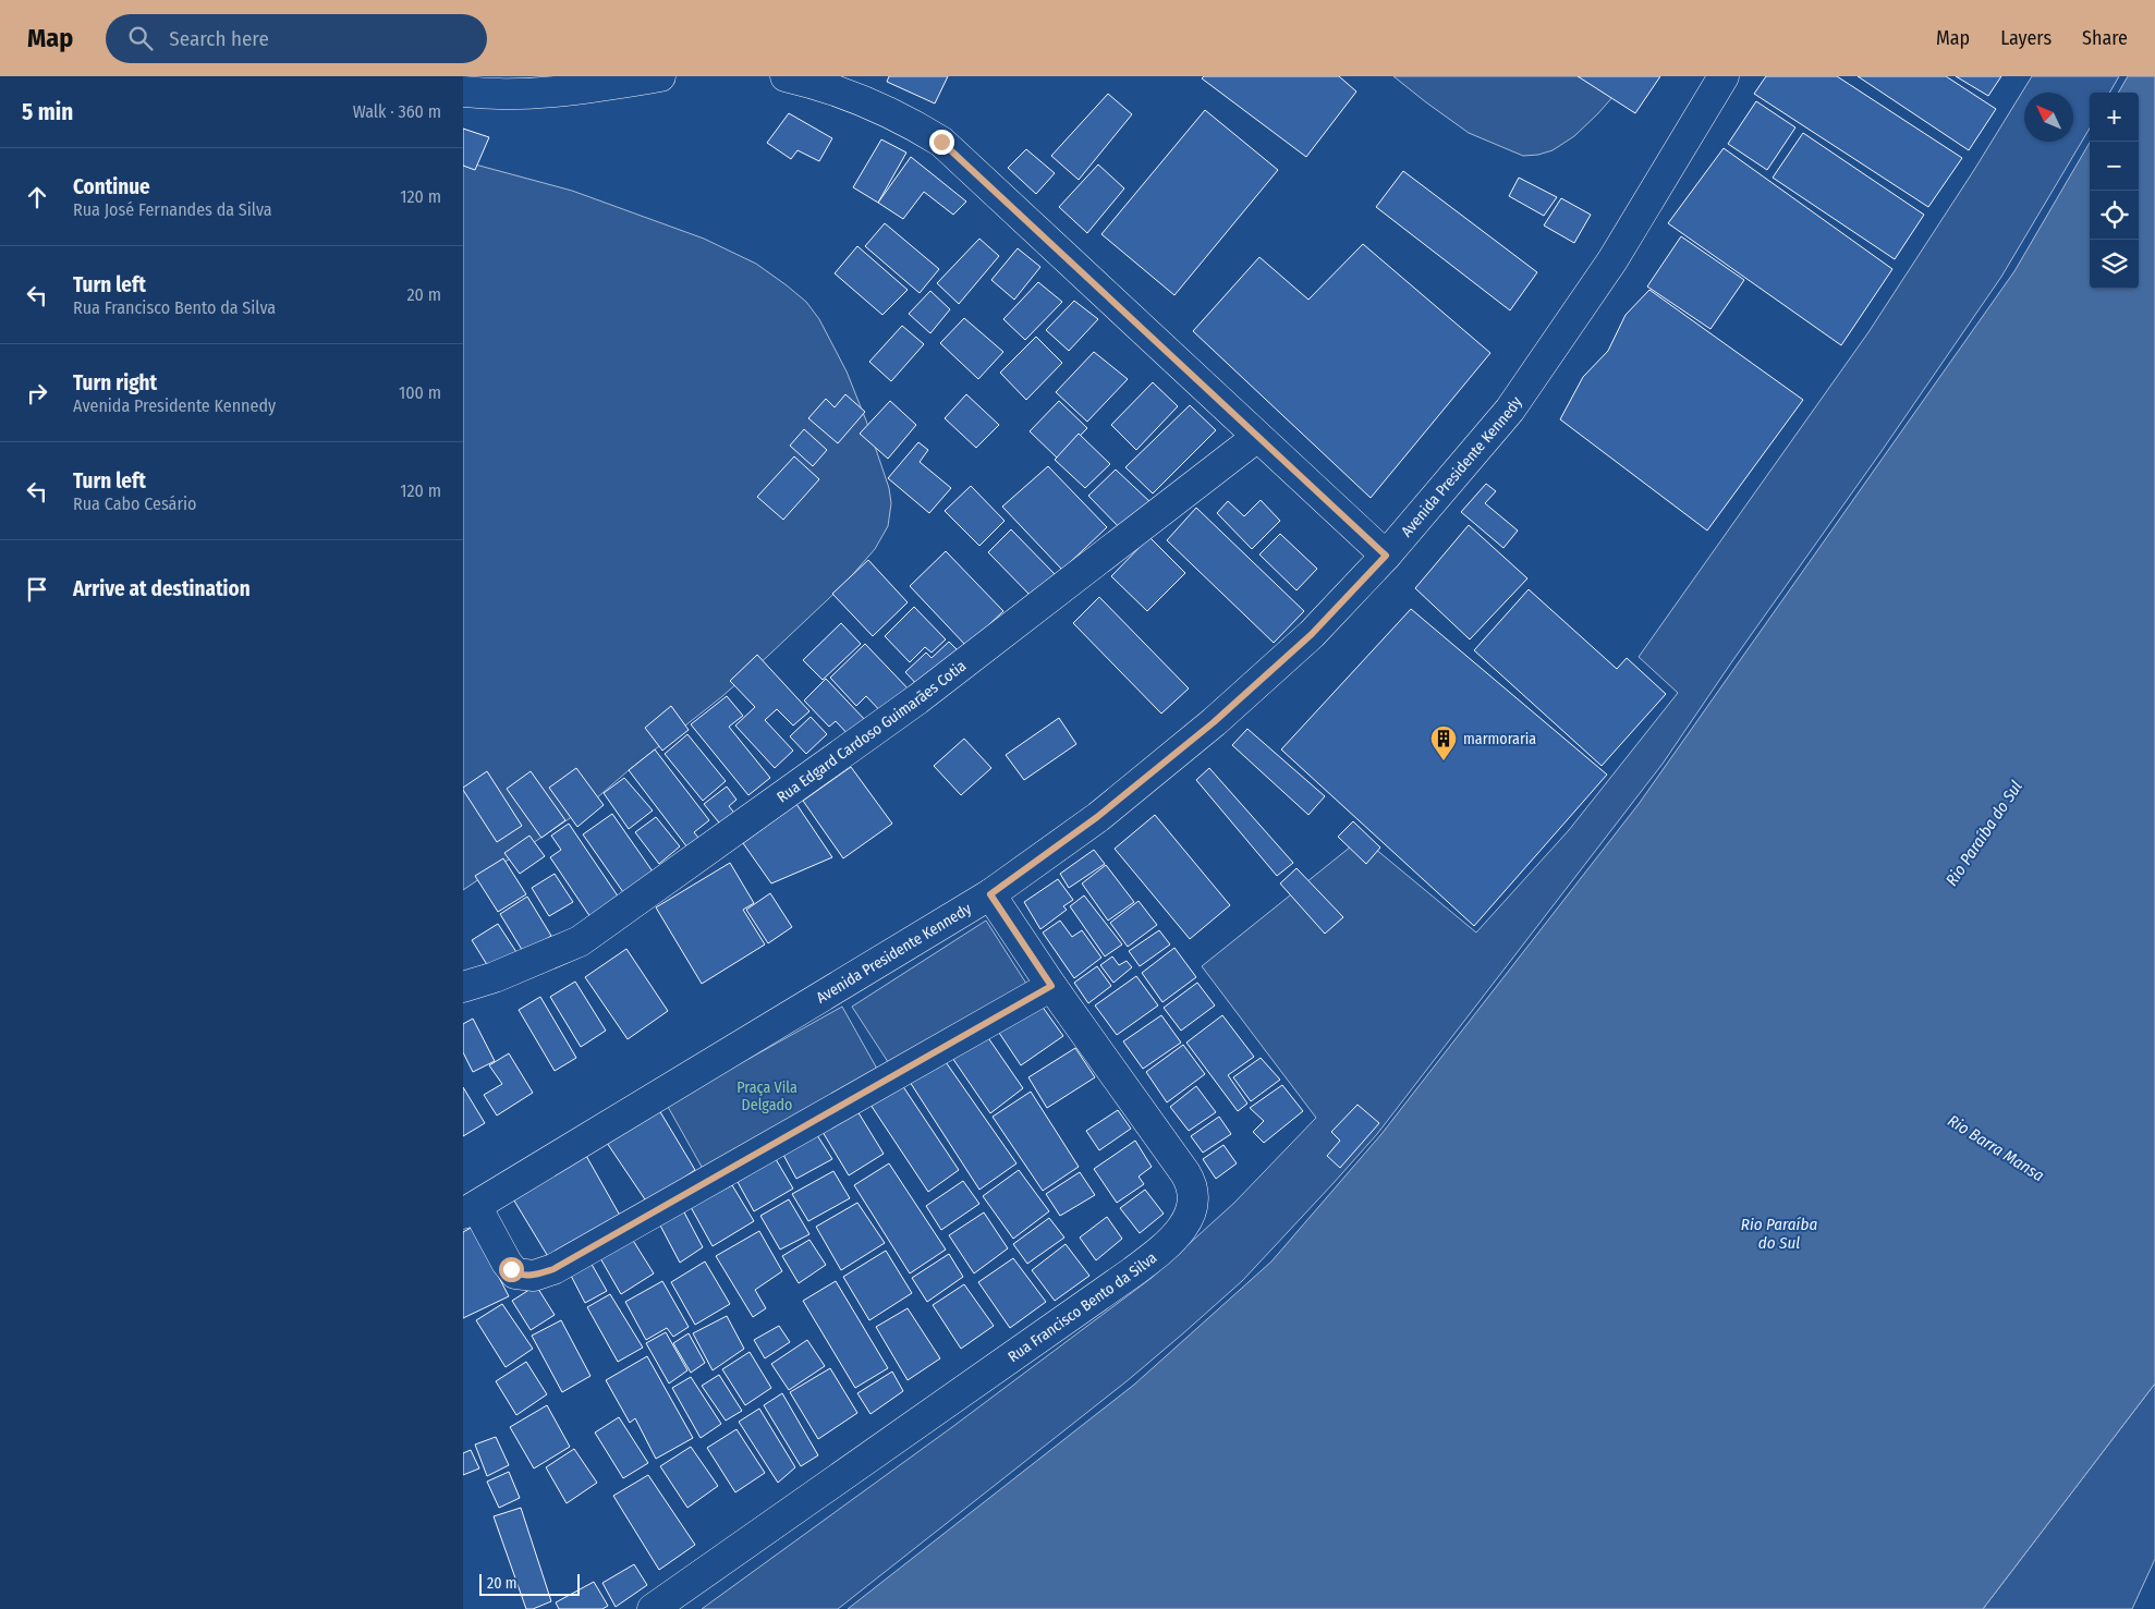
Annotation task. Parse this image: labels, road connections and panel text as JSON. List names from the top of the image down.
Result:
{
  "streets": {
    "street": ["Avenida Presidente Kennedy", "Rua Edgard Cardoso Guimarães Cotia", "Rua Francisco Bento da Silva"]
  },
  "crossings": [
    ["Avenida Presidente Kennedy", "Rua Francisco Bento da Silva"]
  ],
  "water": ["Rio Paraíba do Sul", "Rio Barra Mansa"],
  "parks": ["Praça Vila Delgado"],
  "places": {
    "building": ["marmoraria"]
  },
  "scale_bar": "20 m",
  "north": "top left",
  "page": {
    "header": "Map",
    "search": "Search here",
    "nav": ["Map", "Layers", "Share"],
    "heading": ["5 min", "Walk · 360 m"],
    "map_buttons": ["+", "−"],
    "list": [
      ["Continue", "Rua José Fernandes da Silva", "120 m"],
      ["Turn left", "Rua Francisco Bento da Silva", "20 m"],
      ["Turn right", "Avenida Presidente Kennedy", "100 m"],
      ["Turn left", "Rua Cabo Cesário", "120 m"],
      "Arrive at destination"
    ],
    "scale": "20 m"
  }
}
